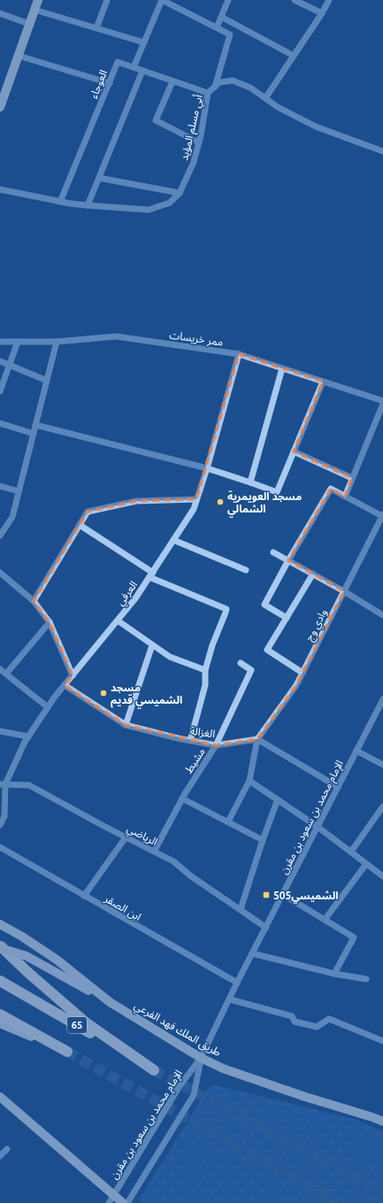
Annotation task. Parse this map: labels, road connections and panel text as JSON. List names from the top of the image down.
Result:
{
  "streets": {
    "highway": ["65"],
    "main road": ["طريق الملك فهد الفرعي"],
    "street": [
      "العوجاء",
      "أبي مسلم المؤيد",
      "ممر خريسات",
      "العرفي",
      "وادي وج",
      "الغزالة",
      "مشيط",
      "الإمام محمد بن سعود بن مقرن",
      "الرياضي",
      "ابن الصقر"
    ]
  },
  "crossings": [
    ["العوجاء", "أبي مسلم المؤيد"],
    ["ممر خريسات", "العرفي"],
    ["العرفي", "الغزالة"],
    ["العرفي", "الرياضي"],
    ["وادي وج", "الغزالة"],
    ["الغزالة", "مشيط"],
    ["مشيط", "الرياضي"],
    ["الإمام محمد بن سعود بن مقرن", "الرياضي"],
    ["الإمام محمد بن سعود بن مقرن", "ابن الصقر"],
    ["الإمام محمد بن سعود بن مقرن", "طريق الملك فهد الفرعي"]
  ],
  "places": {
    "other": ["مسجد العويمرية الشمالي", "مسجد الشميسي قديم"],
    "transit": ["الشميسي505"]
  }
}
